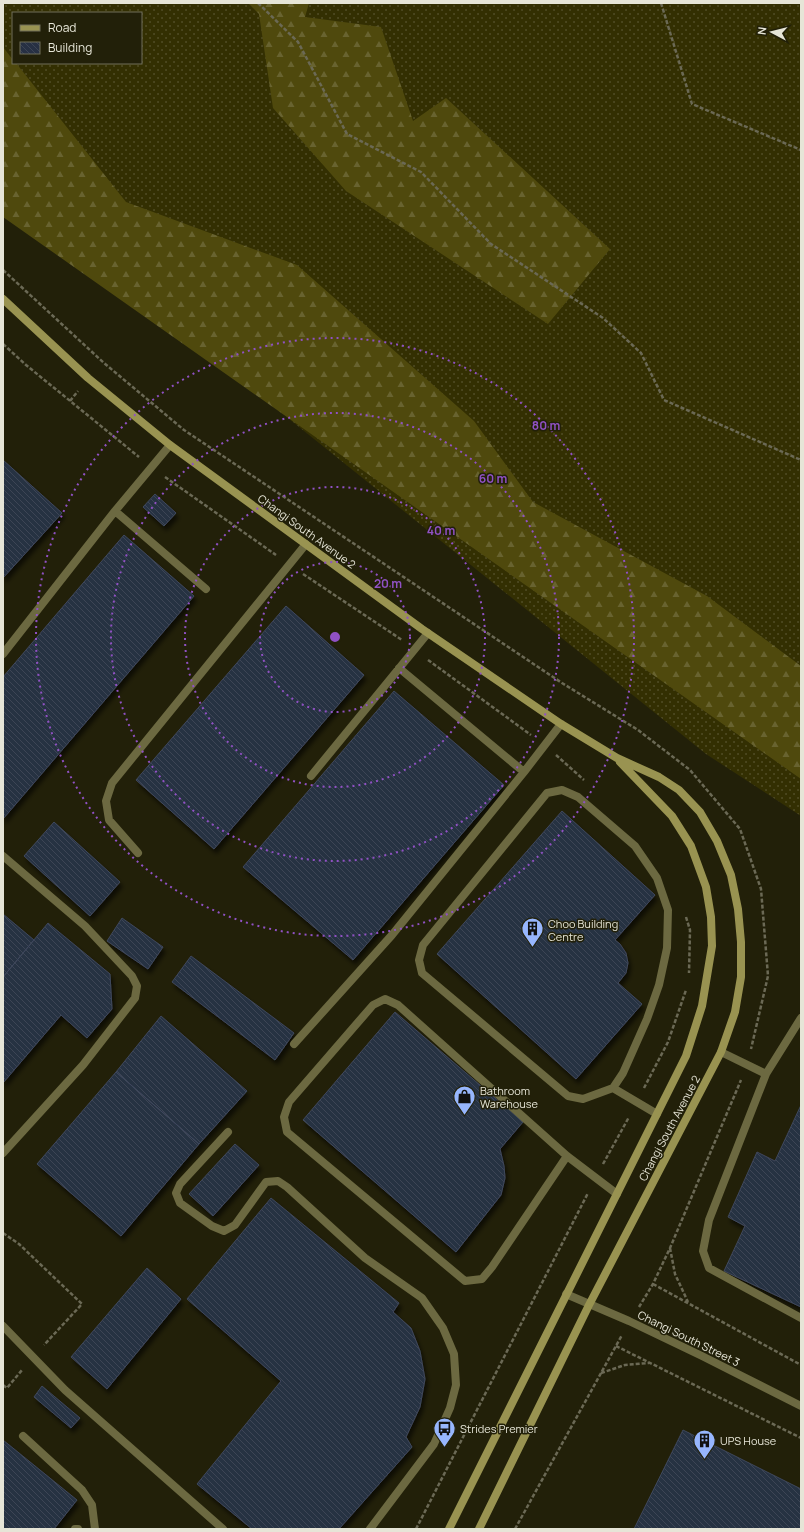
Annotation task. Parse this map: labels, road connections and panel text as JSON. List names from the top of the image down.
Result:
{
  "streets": {
    "street": ["Changi South Avenue 2"],
    "lane": ["Changi South Street 3"]
  },
  "crossings": [
    ["Changi South Avenue 2", "Changi South Street 3"]
  ],
  "places": {
    "building": ["Choo Building Centre", "UPS House"],
    "shop": ["Bathroom Warehouse"],
    "bus stop": ["Strides Premier"]
  },
  "legend": ["Road", "Building"],
  "north": "left",
  "rings": [
    "80 m",
    "60 m",
    "40 m",
    "20 m"
  ]
}
